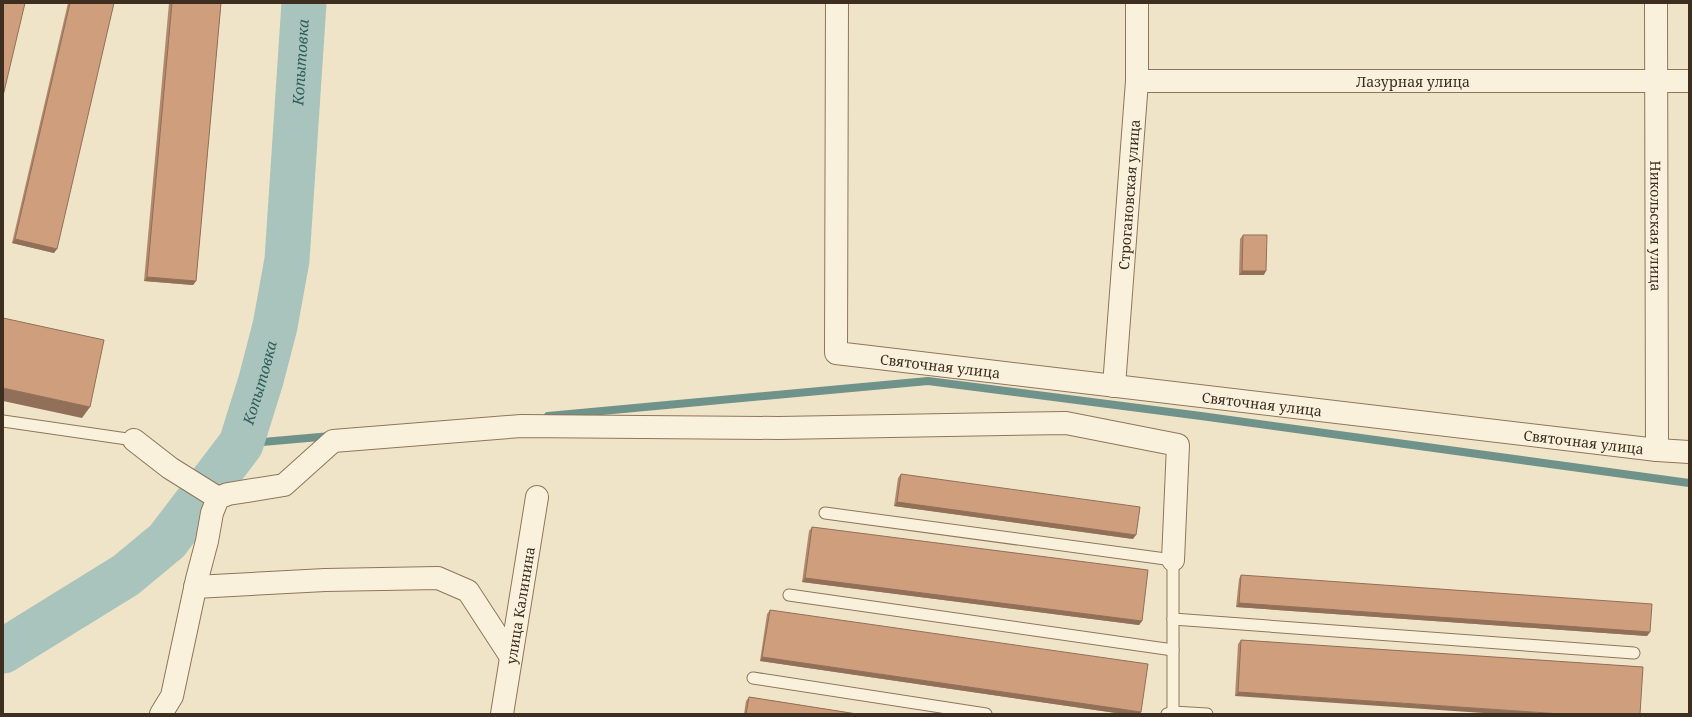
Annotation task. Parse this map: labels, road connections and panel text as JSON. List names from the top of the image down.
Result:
{
  "streets": {
    "street": [
      "Лазурная улица",
      "Строгановская улица",
      "Никольская улица",
      "Святочная улица",
      "улица Калинина"
    ]
  },
  "crossings": [
    ["Лазурная улица", "Строгановская улица"],
    ["Лазурная улица", "Никольская улица"],
    ["Строгановская улица", "Святочная улица"],
    ["Никольская улица", "Святочная улица"]
  ],
  "water": ["Копытовка"]
}
